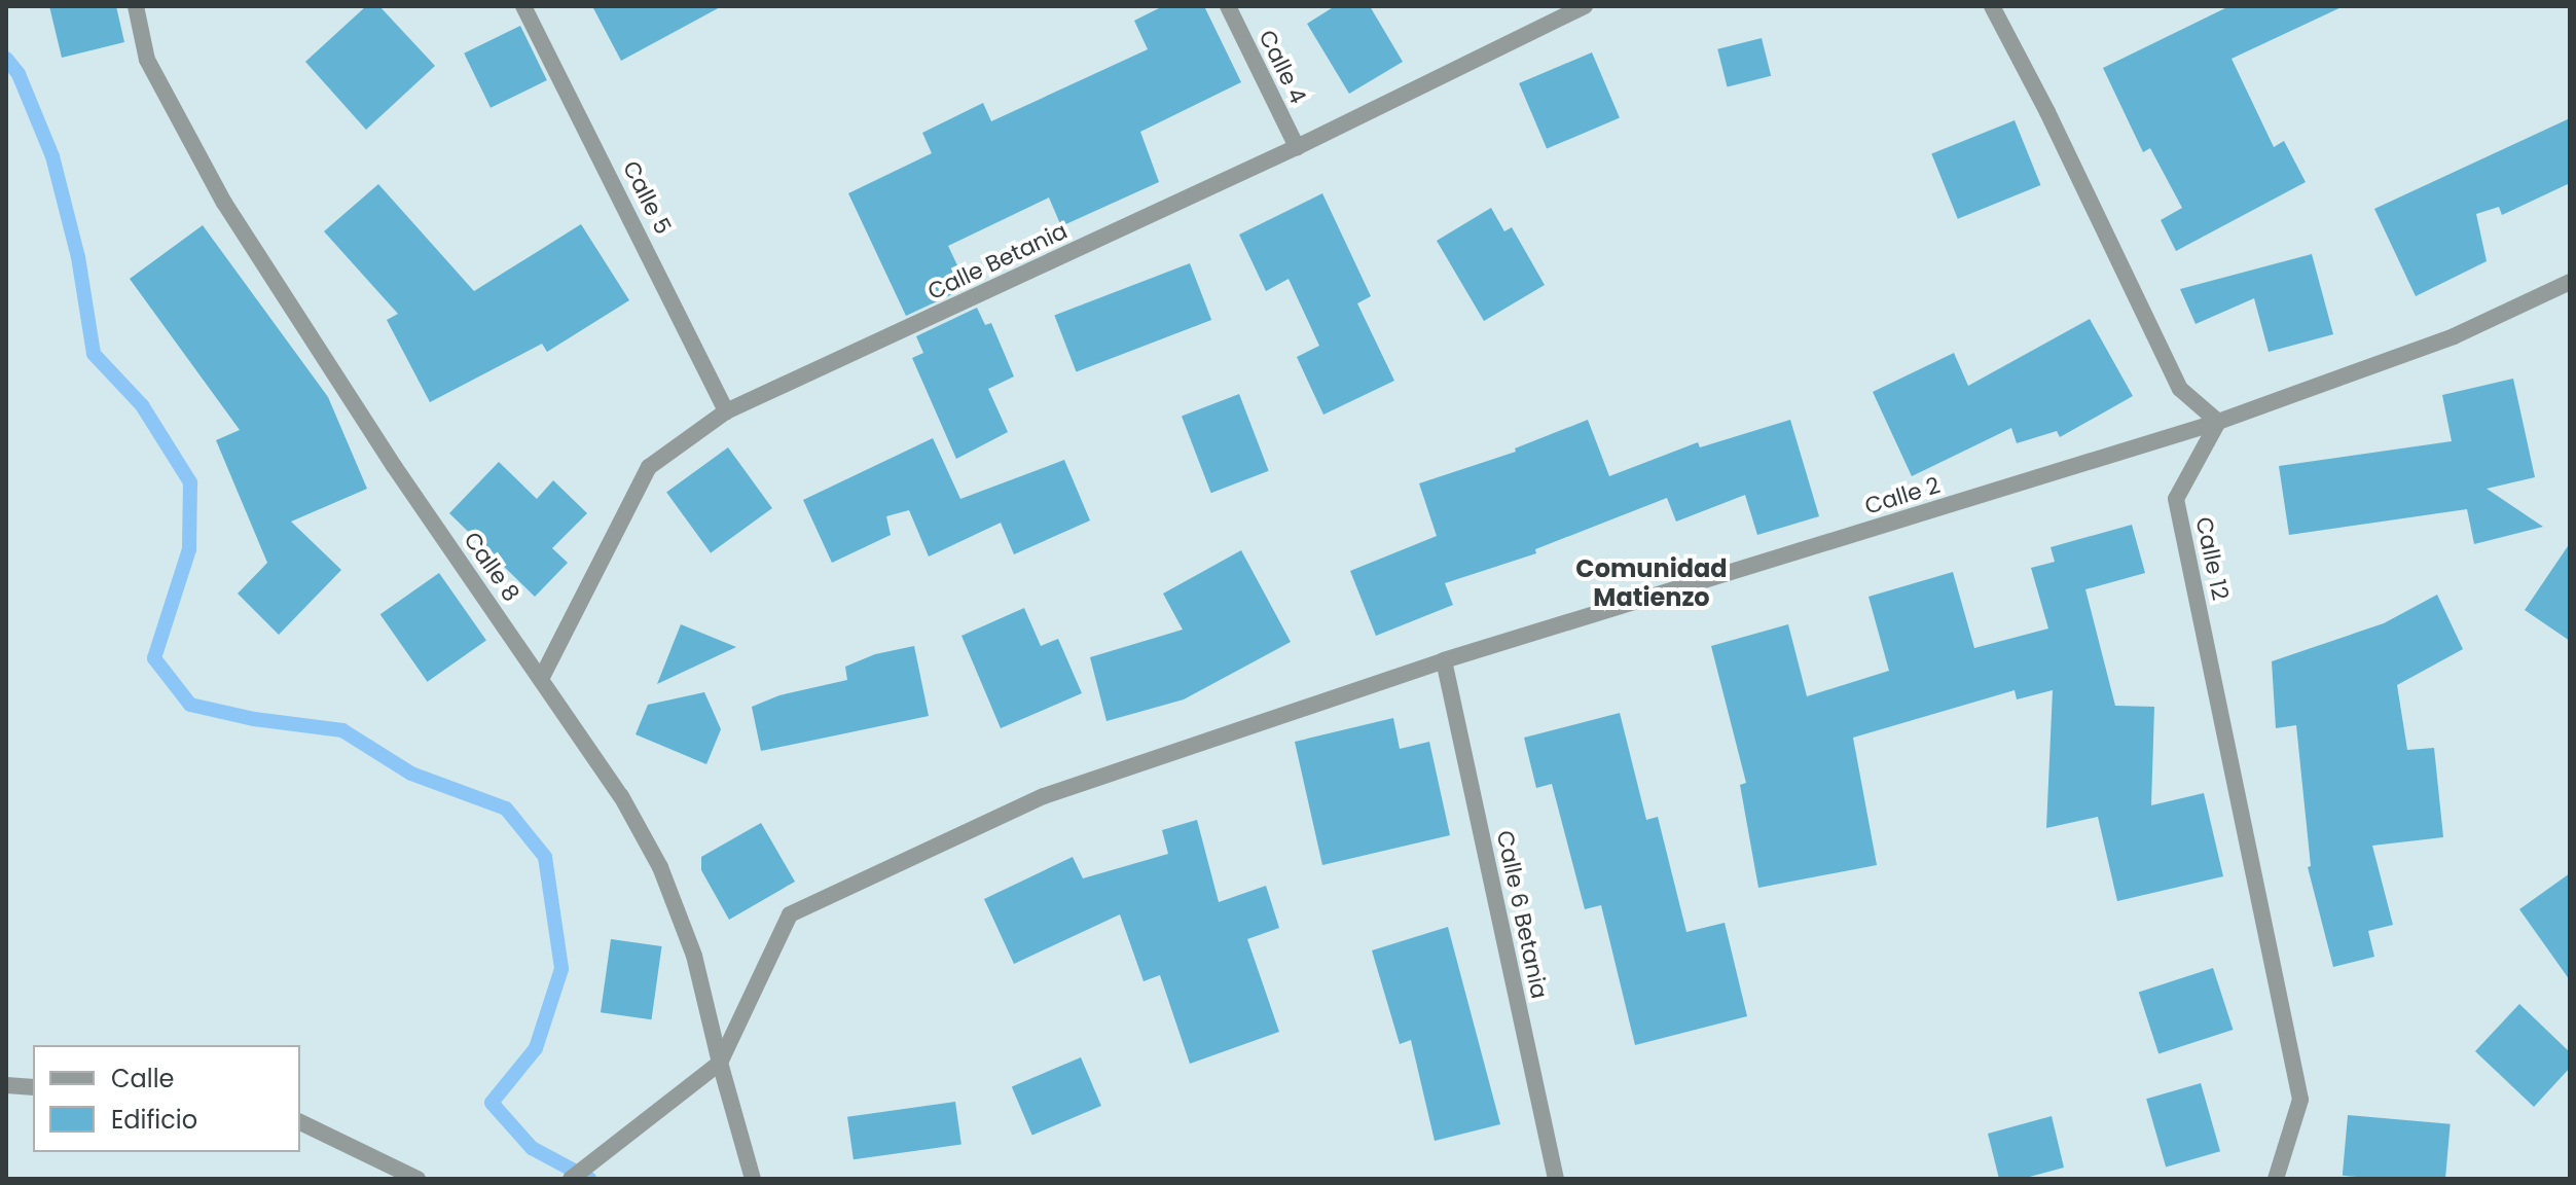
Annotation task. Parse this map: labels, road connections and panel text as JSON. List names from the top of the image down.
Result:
{
  "streets": {
    "street": [
      "Calle 4",
      "Calle 5",
      "Calle Betania",
      "Calle 2",
      "Calle 12",
      "Calle 8",
      "Calle 6 Betania"
    ]
  },
  "crossings": [
    ["Calle 4", "Calle Betania"],
    ["Calle 5", "Calle Betania"],
    ["Calle Betania", "Calle 8"],
    ["Calle 2", "Calle 12"],
    ["Calle 2", "Calle 8"],
    ["Calle 2", "Calle 6 Betania"]
  ],
  "districts": ["Comunidad Matienzo"],
  "legend": ["Calle", "Edificio"]
}
